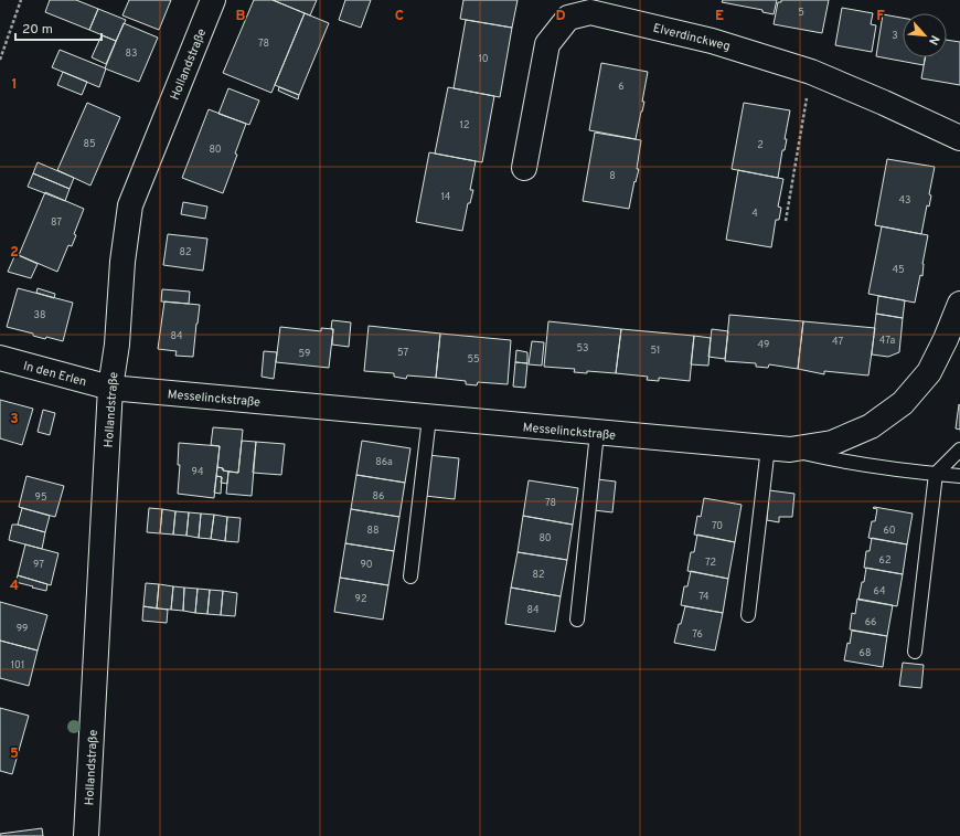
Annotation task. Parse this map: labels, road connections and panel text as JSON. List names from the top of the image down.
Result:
{
  "streets": {
    "street": [
      "Elverdinckweg",
      "Hollandstraße",
      "In den Erlen",
      "Messelinckstraße"
    ]
  },
  "crossings": [
    ["Hollandstraße", "In den Erlen"],
    ["Hollandstraße", "Messelinckstraße"],
    ["In den Erlen", "Messelinckstraße"]
  ],
  "house_numbers": [
    "5",
    "3",
    "78",
    "83",
    "10",
    "6",
    "12",
    "85",
    "2",
    "80",
    "8",
    "14",
    "43",
    "4",
    "87",
    "82",
    "45",
    "38",
    "84",
    "47a",
    "47",
    "49",
    "53",
    "51",
    "57",
    "59",
    "55",
    "86a",
    "94",
    "86",
    "95",
    "78",
    "70",
    "88",
    "60",
    "80",
    "62",
    "72",
    "97",
    "90",
    "82",
    "64",
    "74",
    "92",
    "84",
    "66",
    "99",
    "76",
    "68",
    "101"
  ],
  "scale_bar": "20 m",
  "north": "bottom right",
  "grid": {
    "columns": [
      "B",
      "C",
      "D",
      "E",
      "F"
    ],
    "rows": [
      "1",
      "2",
      "3",
      "4",
      "5"
    ]
  }
}
